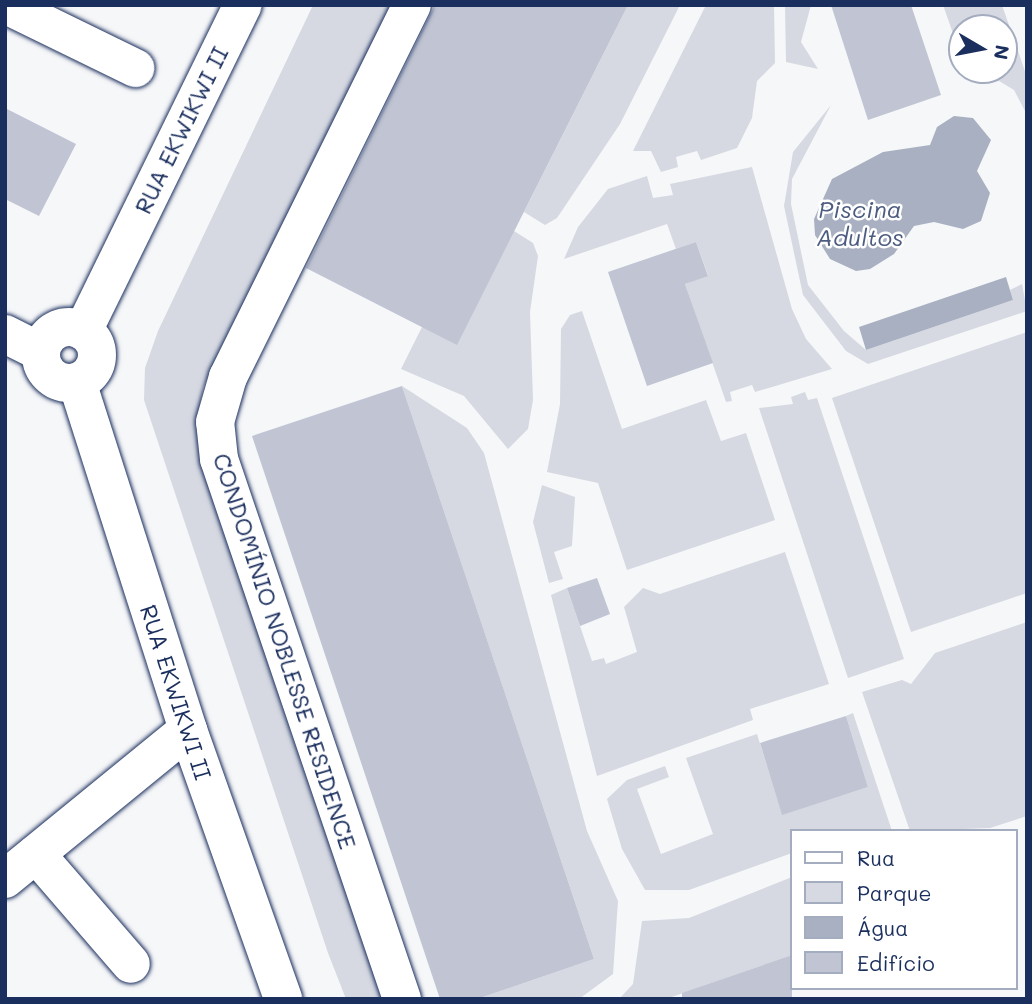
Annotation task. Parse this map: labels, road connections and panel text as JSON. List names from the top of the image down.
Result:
{
  "streets": {
    "street": ["RUA EKWIKWI II", "CONDOMÍNIO NOBLESSE RESIDENCE"]
  },
  "water": ["Piscina Adultos"],
  "legend": [
    "Rua",
    "Parque",
    "Água",
    "Edifício"
  ],
  "north": "right"
}
